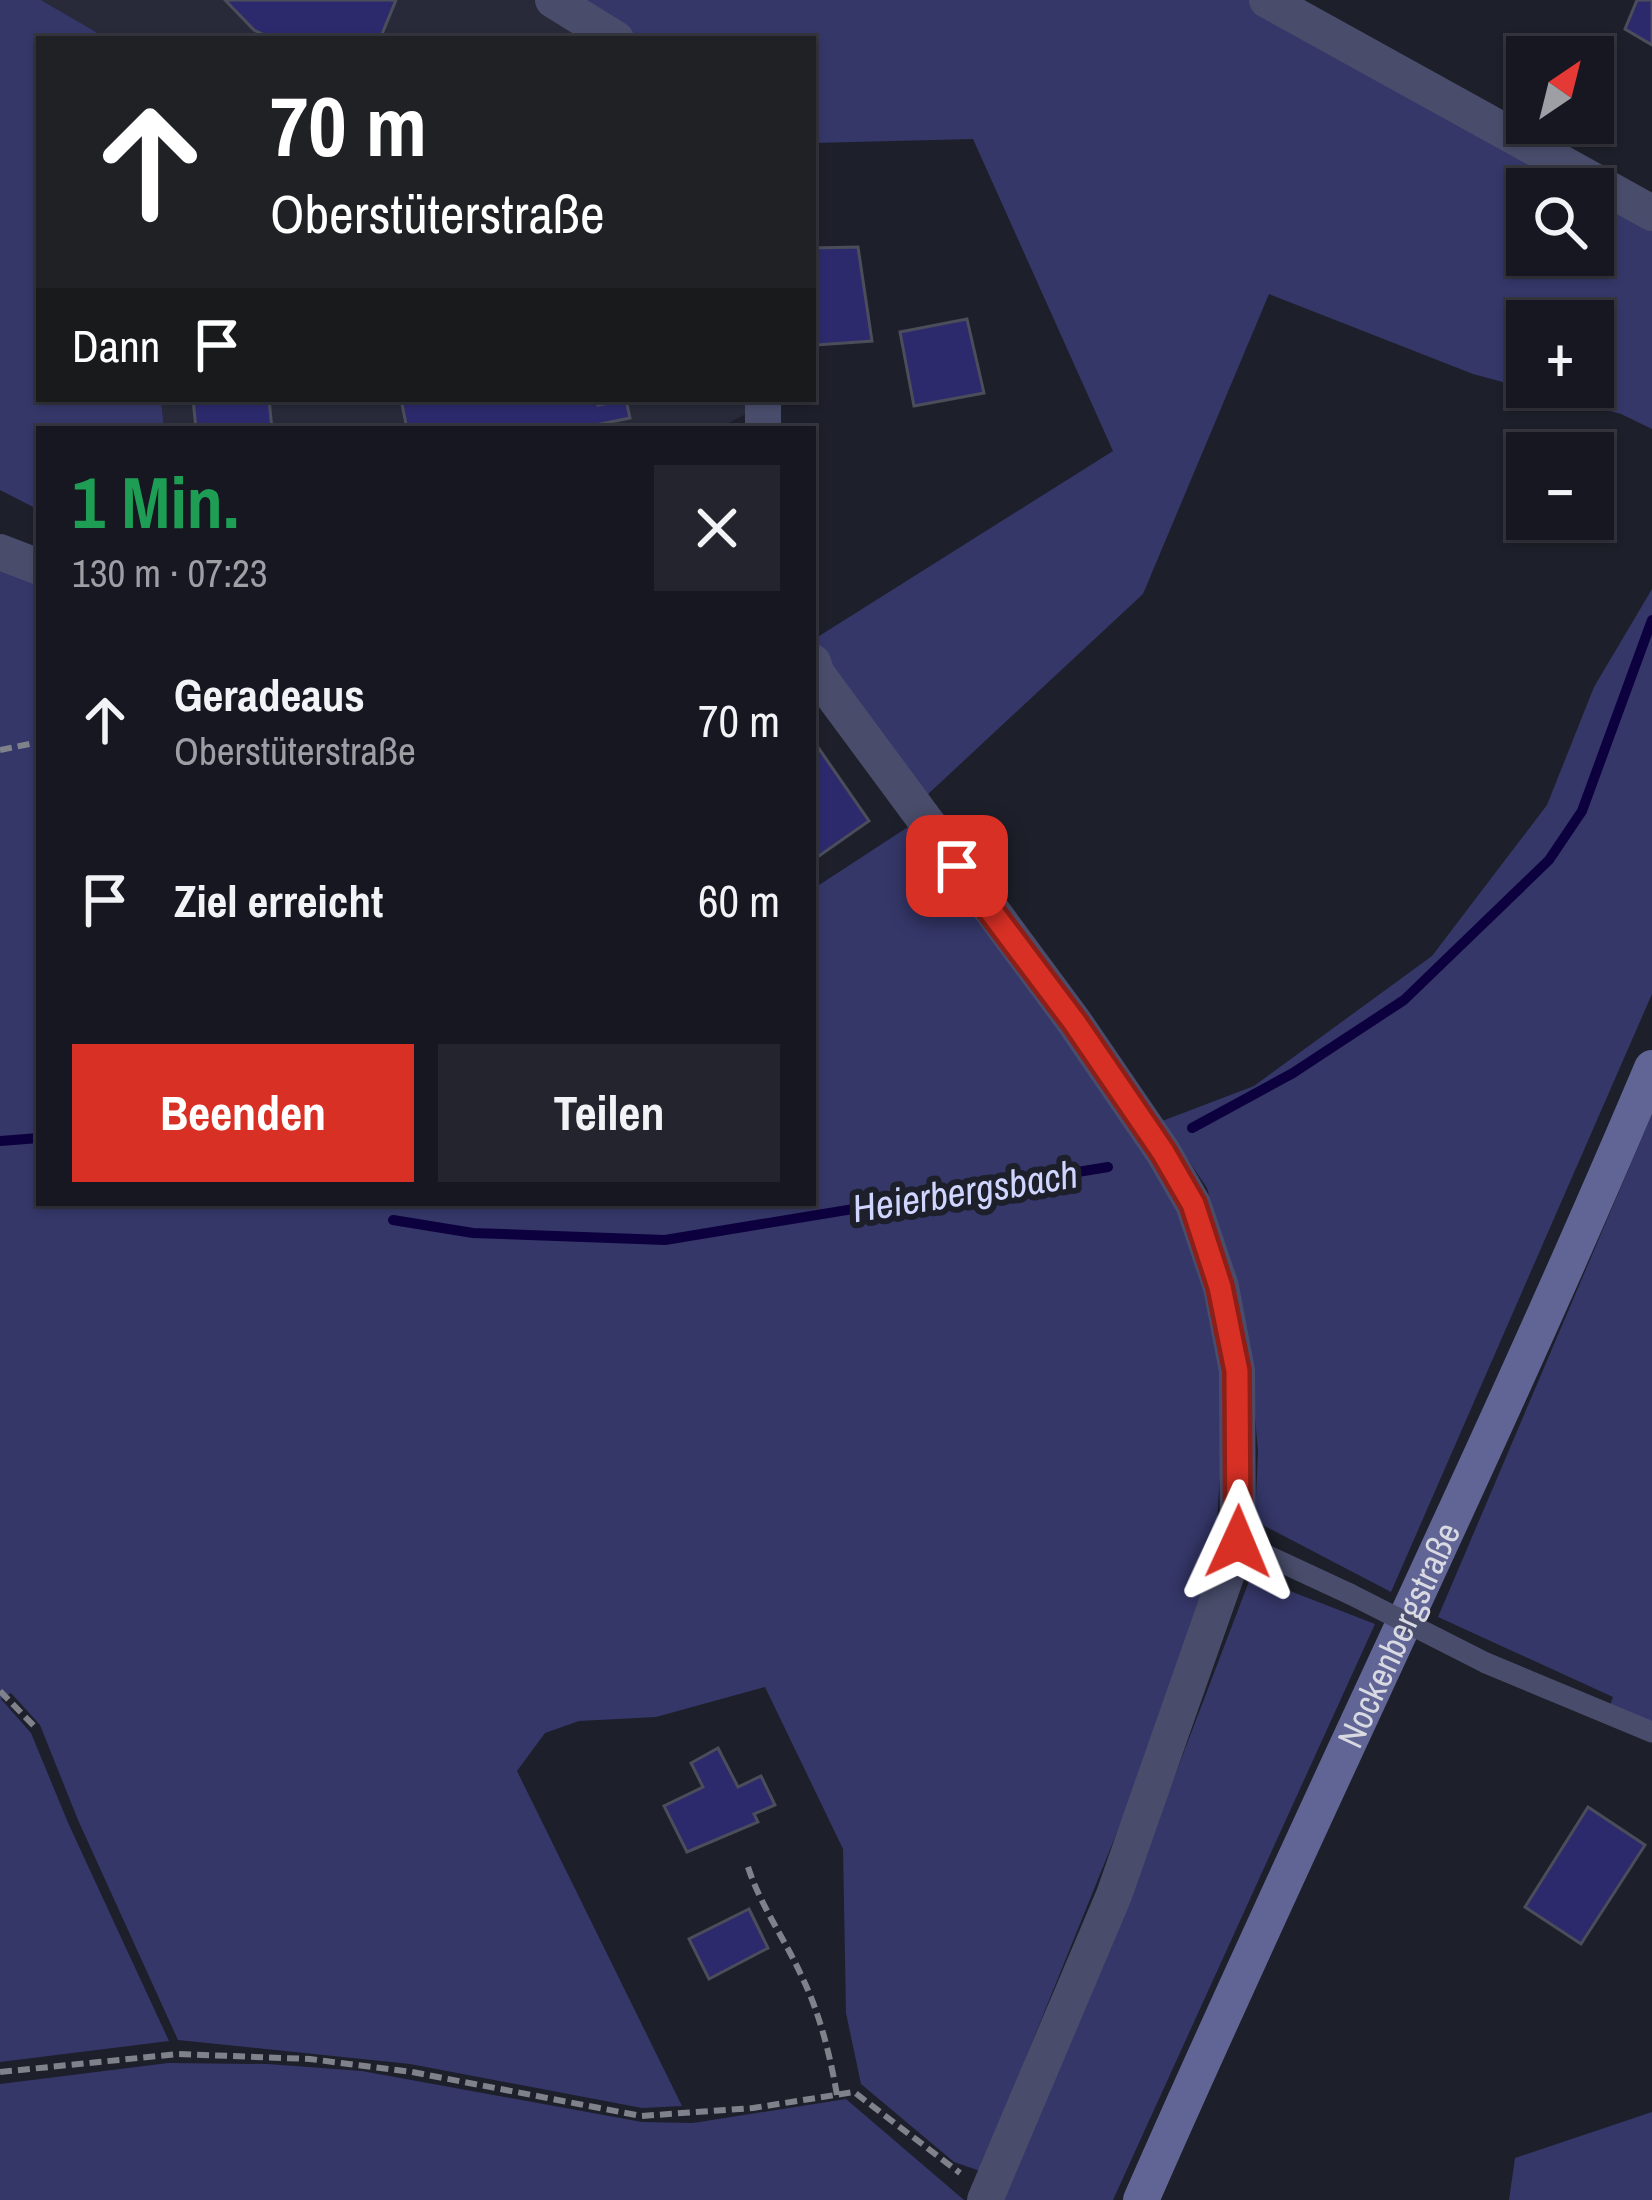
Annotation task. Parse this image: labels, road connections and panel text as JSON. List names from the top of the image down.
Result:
{
  "streets": {
    "main road": ["Nockenbergstraße"]
  },
  "water": ["Heierbergsbach"],
  "north": "top right",
  "page": {
    "map_buttons": ["+", "−"],
    "turn": ["70 m", "Oberstüterstraße"],
    "then": "Dann",
    "heading": ["1 Min.", "130 m · 07:23"],
    "list": [
      {
        "name": "Geradeaus",
        "note": "Oberstüterstraße",
        "value": "70 m"
      },
      {
        "name": "Ziel erreicht",
        "value": "60 m"
      }
    ],
    "buttons": ["Beenden", "Teilen"]
  }
}
